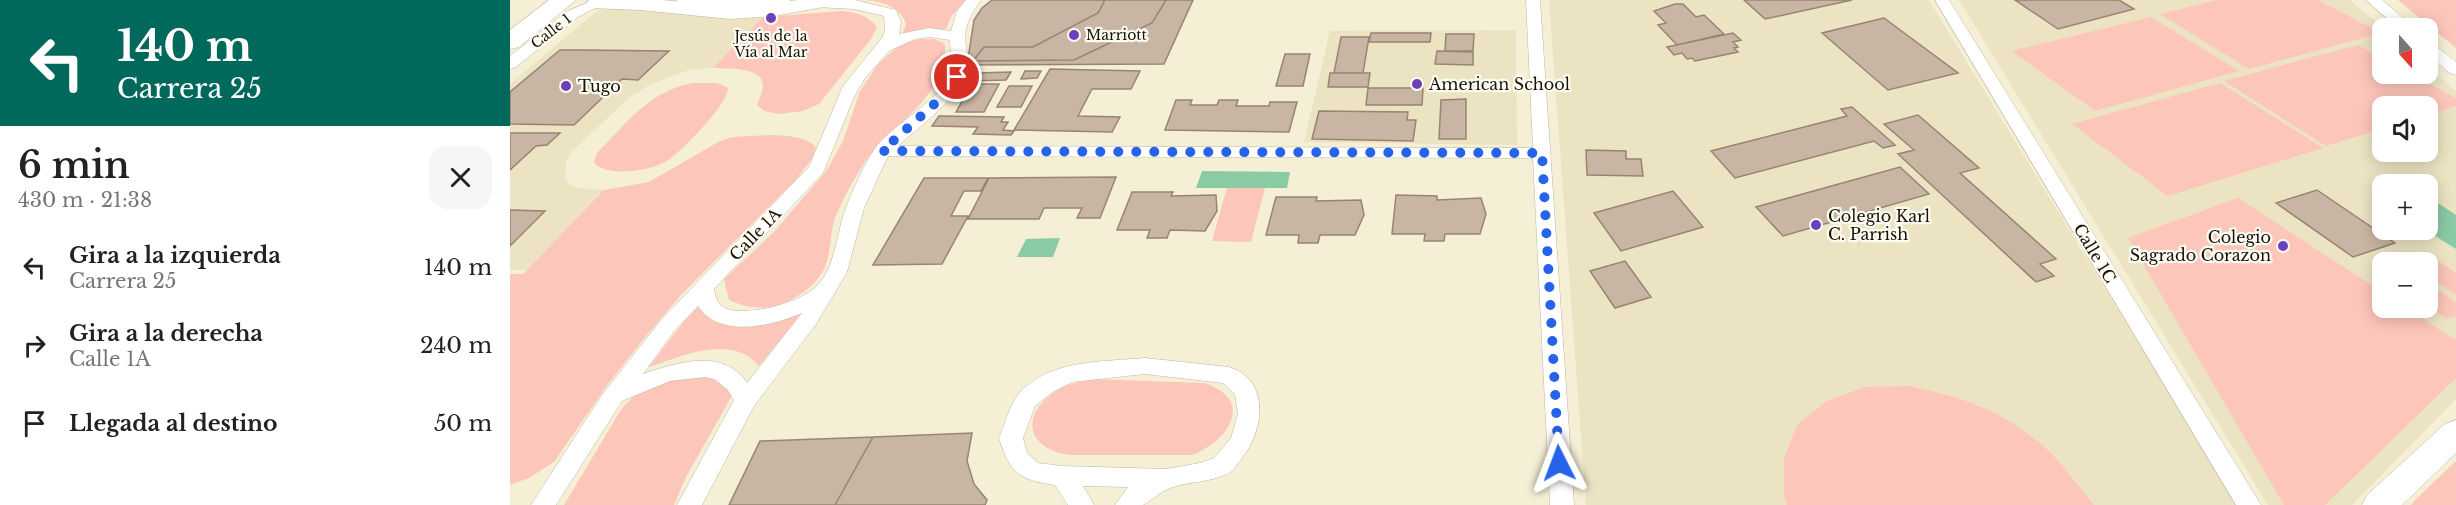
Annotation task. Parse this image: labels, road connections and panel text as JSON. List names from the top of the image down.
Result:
{
  "streets": {
    "street": ["Calle 1", "Calle 1A", "Calle 1C"]
  },
  "places": [
    "Jesús de la Vía al Mar",
    "Marriott",
    "American School",
    "Tugo",
    "Colegio Karl C. Parrish",
    "Colegio Sagrado Corazon"
  ],
  "north": "bottom",
  "page": {
    "turn": ["140 m", "Carrera 25"],
    "map_buttons": ["+", "−"],
    "heading": ["6 min", "430 m · 21:38"],
    "list": [
      {
        "name": "Gira a la izquierda",
        "note": "Carrera 25",
        "value": "140 m"
      },
      {
        "name": "Gira a la derecha",
        "note": "Calle 1A",
        "value": "240 m"
      },
      {
        "name": "Llegada al destino",
        "value": "50 m"
      }
    ]
  }
}
